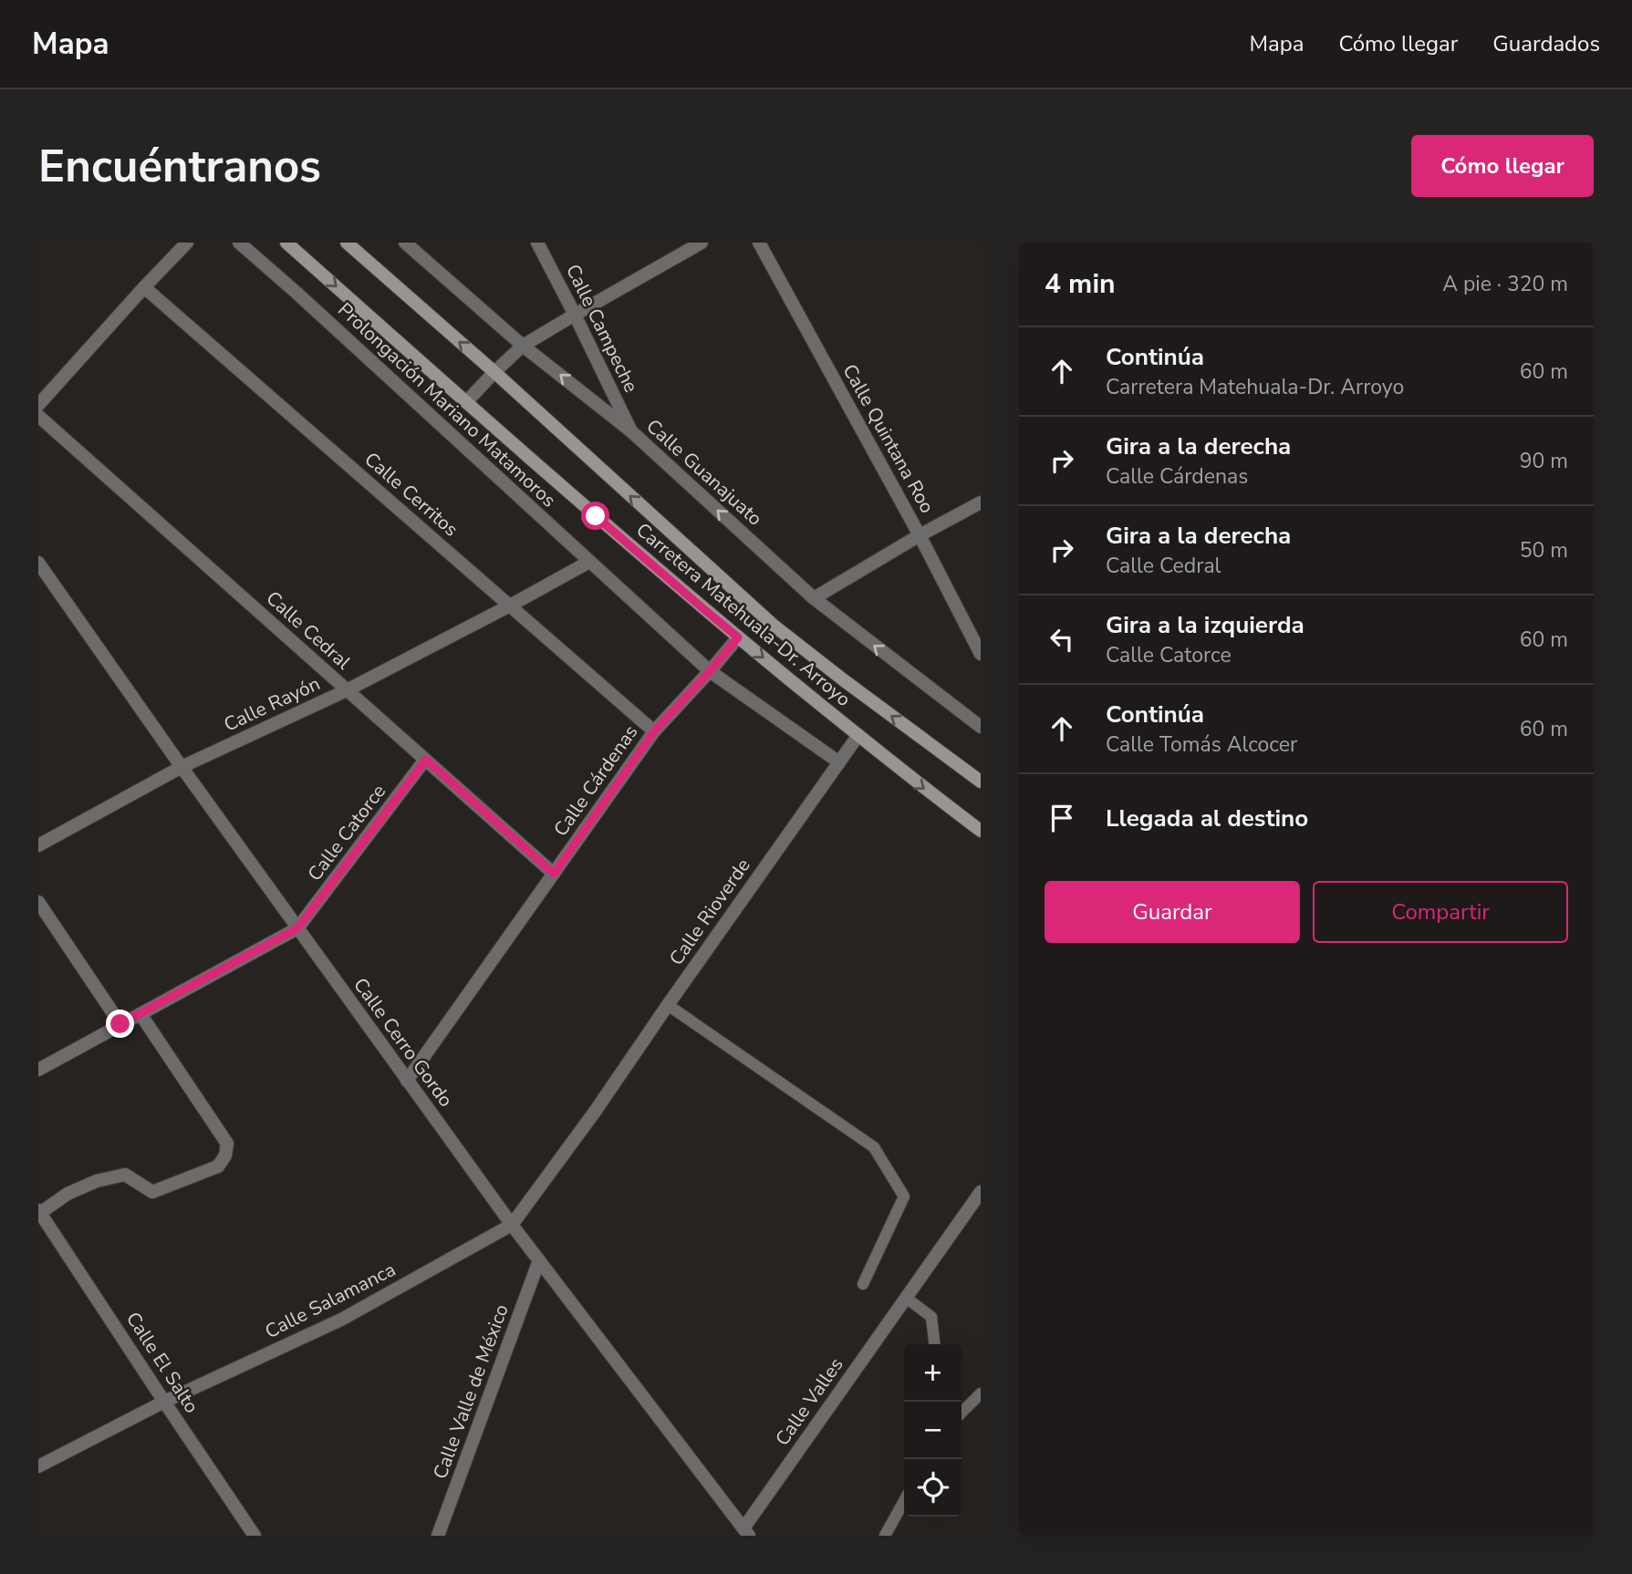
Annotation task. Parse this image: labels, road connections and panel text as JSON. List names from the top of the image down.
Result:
{
  "streets": {
    "main road": ["Carretera Matehuala-Dr. Arroyo"],
    "street": [
      "Calle Campeche",
      "Prolongación Mariano Matamoros",
      "Calle Quintana Roo",
      "Calle Guanajuato",
      "Calle Cerritos",
      "Calle Cedral",
      "Calle Rayón",
      "Calle Cárdenas",
      "Calle Catorce",
      "Calle Rioverde",
      "Calle Cerro Gordo",
      "Calle Salamanca",
      "Calle El Salto",
      "Calle Valle de México",
      "Calle Valles"
    ]
  },
  "crossings": [
    ["Calle Campeche", "Calle Guanajuato"],
    ["Prolongación Mariano Matamoros", "Calle Rayón"],
    ["Prolongación Mariano Matamoros", "Calle Cárdenas"],
    ["Prolongación Mariano Matamoros", "Calle Rioverde"],
    ["Calle Cerritos", "Calle Rayón"],
    ["Calle Cerritos", "Calle Cárdenas"],
    ["Carretera Matehuala-Dr. Arroyo", "Calle Cárdenas"],
    ["Carretera Matehuala-Dr. Arroyo", "Calle Rioverde"],
    ["Calle Cedral", "Calle Rayón"],
    ["Calle Cedral", "Calle Cárdenas"],
    ["Calle Cedral", "Calle Catorce"],
    ["Calle Rayón", "Calle Cerro Gordo"],
    ["Calle Cárdenas", "Calle Cerro Gordo"],
    ["Calle Catorce", "Calle Cerro Gordo"],
    ["Calle Rioverde", "Calle Salamanca"],
    ["Calle Cerro Gordo", "Calle Salamanca"],
    ["Calle Cerro Gordo", "Calle Valle de México"],
    ["Calle Cerro Gordo", "Calle Valles"],
    ["Calle Salamanca", "Calle El Salto"]
  ],
  "one_way": ["Calle Guanajuato"],
  "page": {
    "header": "Mapa",
    "nav": ["Mapa", "Cómo llegar", "Guardados"],
    "buttons": [
      "Cómo llegar",
      ["Guardar", "Compartir"]
    ],
    "title": "Encuéntranos",
    "heading": ["4 min", "A pie · 320 m"],
    "list": [
      ["Continúa", "Carretera Matehuala-Dr. Arroyo", "60 m"],
      ["Gira a la derecha", "Calle Cárdenas", "90 m"],
      ["Gira a la derecha", "Calle Cedral", "50 m"],
      ["Gira a la izquierda", "Calle Catorce", "60 m"],
      ["Continúa", "Calle Tomás Alcocer", "60 m"],
      "Llegada al destino"
    ],
    "map_buttons": ["+", "−"]
  }
}
